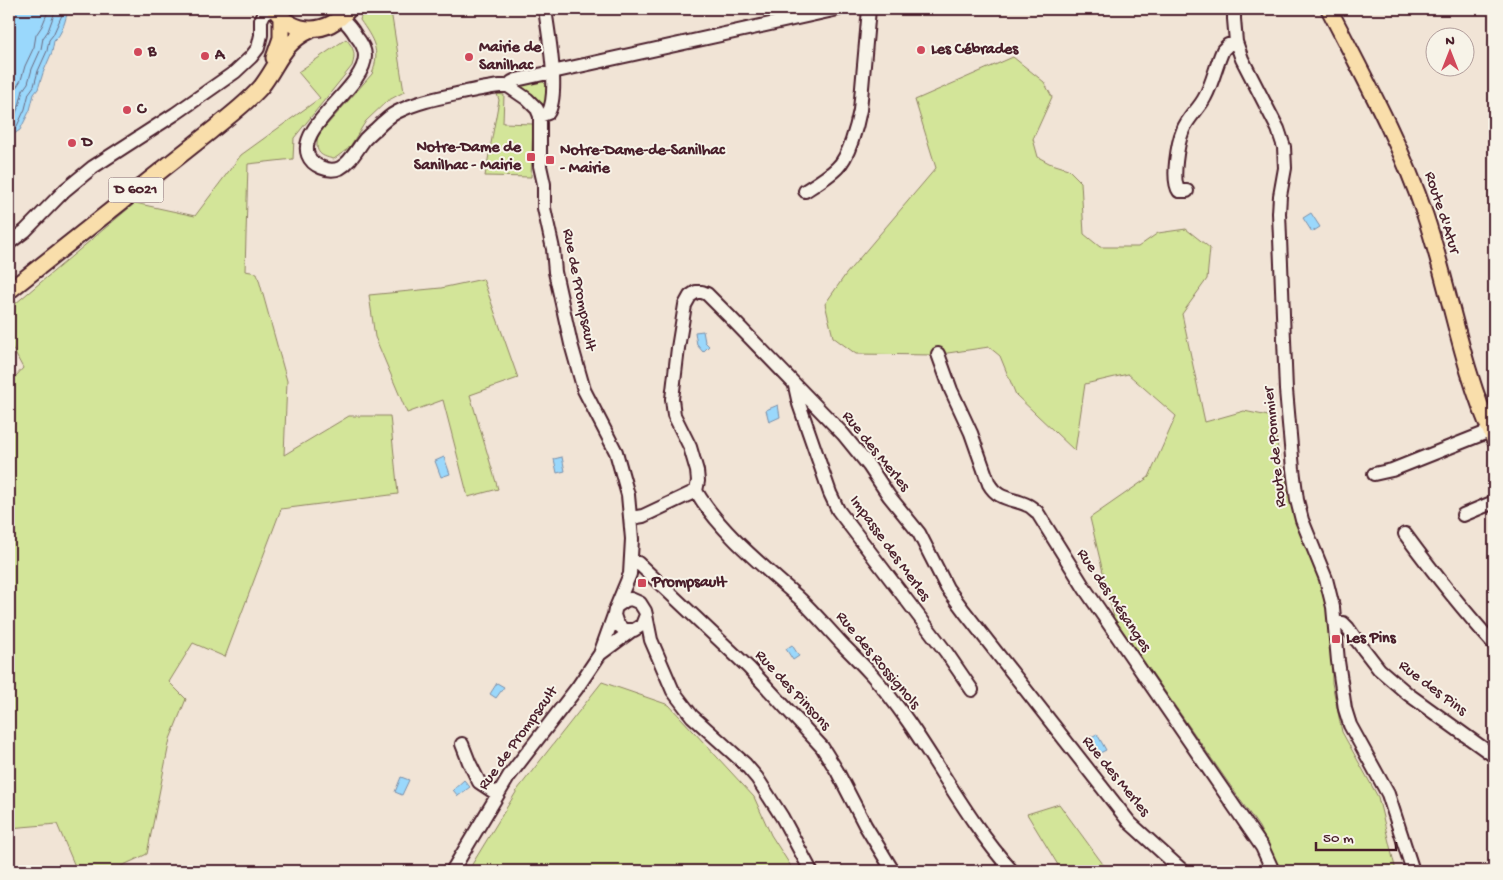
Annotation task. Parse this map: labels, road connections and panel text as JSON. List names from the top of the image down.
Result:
{
  "streets": {
    "main road": ["D 6021", "Route d'Atur"],
    "street": [
      "Rue de Prompsault",
      "Route de Pommier",
      "Rue des Merles",
      "Impasse des Merles",
      "Rue des Mésanges",
      "Rue des Rossignols",
      "Rue des Pins",
      "Rue des Pinsons"
    ]
  },
  "crossings": [
    ["Rue de Prompsault", "Rue des Pinsons"],
    ["Route de Pommier", "Rue des Pins"],
    ["Rue des Merles", "Impasse des Merles"],
    ["Rue des Merles", "Rue des Rossignols"]
  ],
  "places": {
    "other": [
      "Les Cébrades",
      "B",
      "A",
      "Mairie de Sanilhac",
      "C",
      "D"
    ],
    "transit": [
      "Notre-Dame de Sanilhac - Mairie",
      "Notre-Dame-de-Sanilhac - Mairie",
      "Prompsault",
      "Les Pins"
    ]
  },
  "scale_bar": "50 m",
  "north": "top"
}
